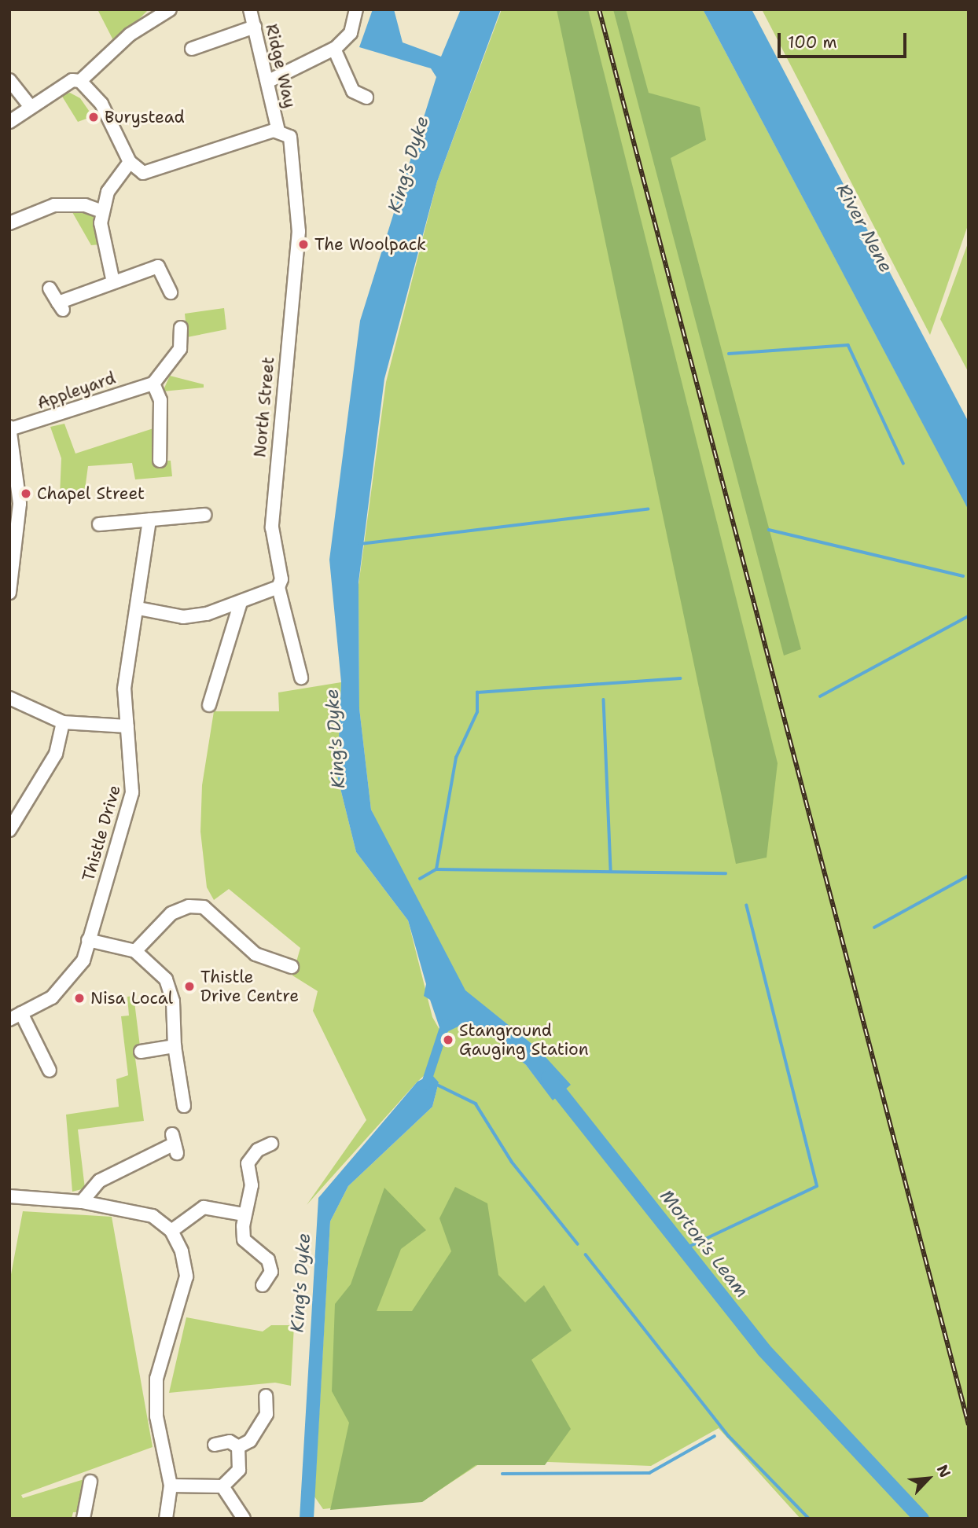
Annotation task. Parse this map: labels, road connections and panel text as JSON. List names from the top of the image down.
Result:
{
  "streets": {
    "street": [
      "Ridge Way",
      "Appleyard",
      "North Street",
      "Thistle Drive"
    ]
  },
  "crossings": [
    ["Ridge Way", "North Street"]
  ],
  "water": ["King's Dyke", "River Nene", "Morton's Leam"],
  "places": [
    "Burystead",
    "The Woolpack",
    "Chapel Street",
    "Thistle Drive Centre",
    "Nisa Local",
    "Stanground Gauging Station"
  ],
  "scale_bar": "100 m",
  "north": "top right"
}
